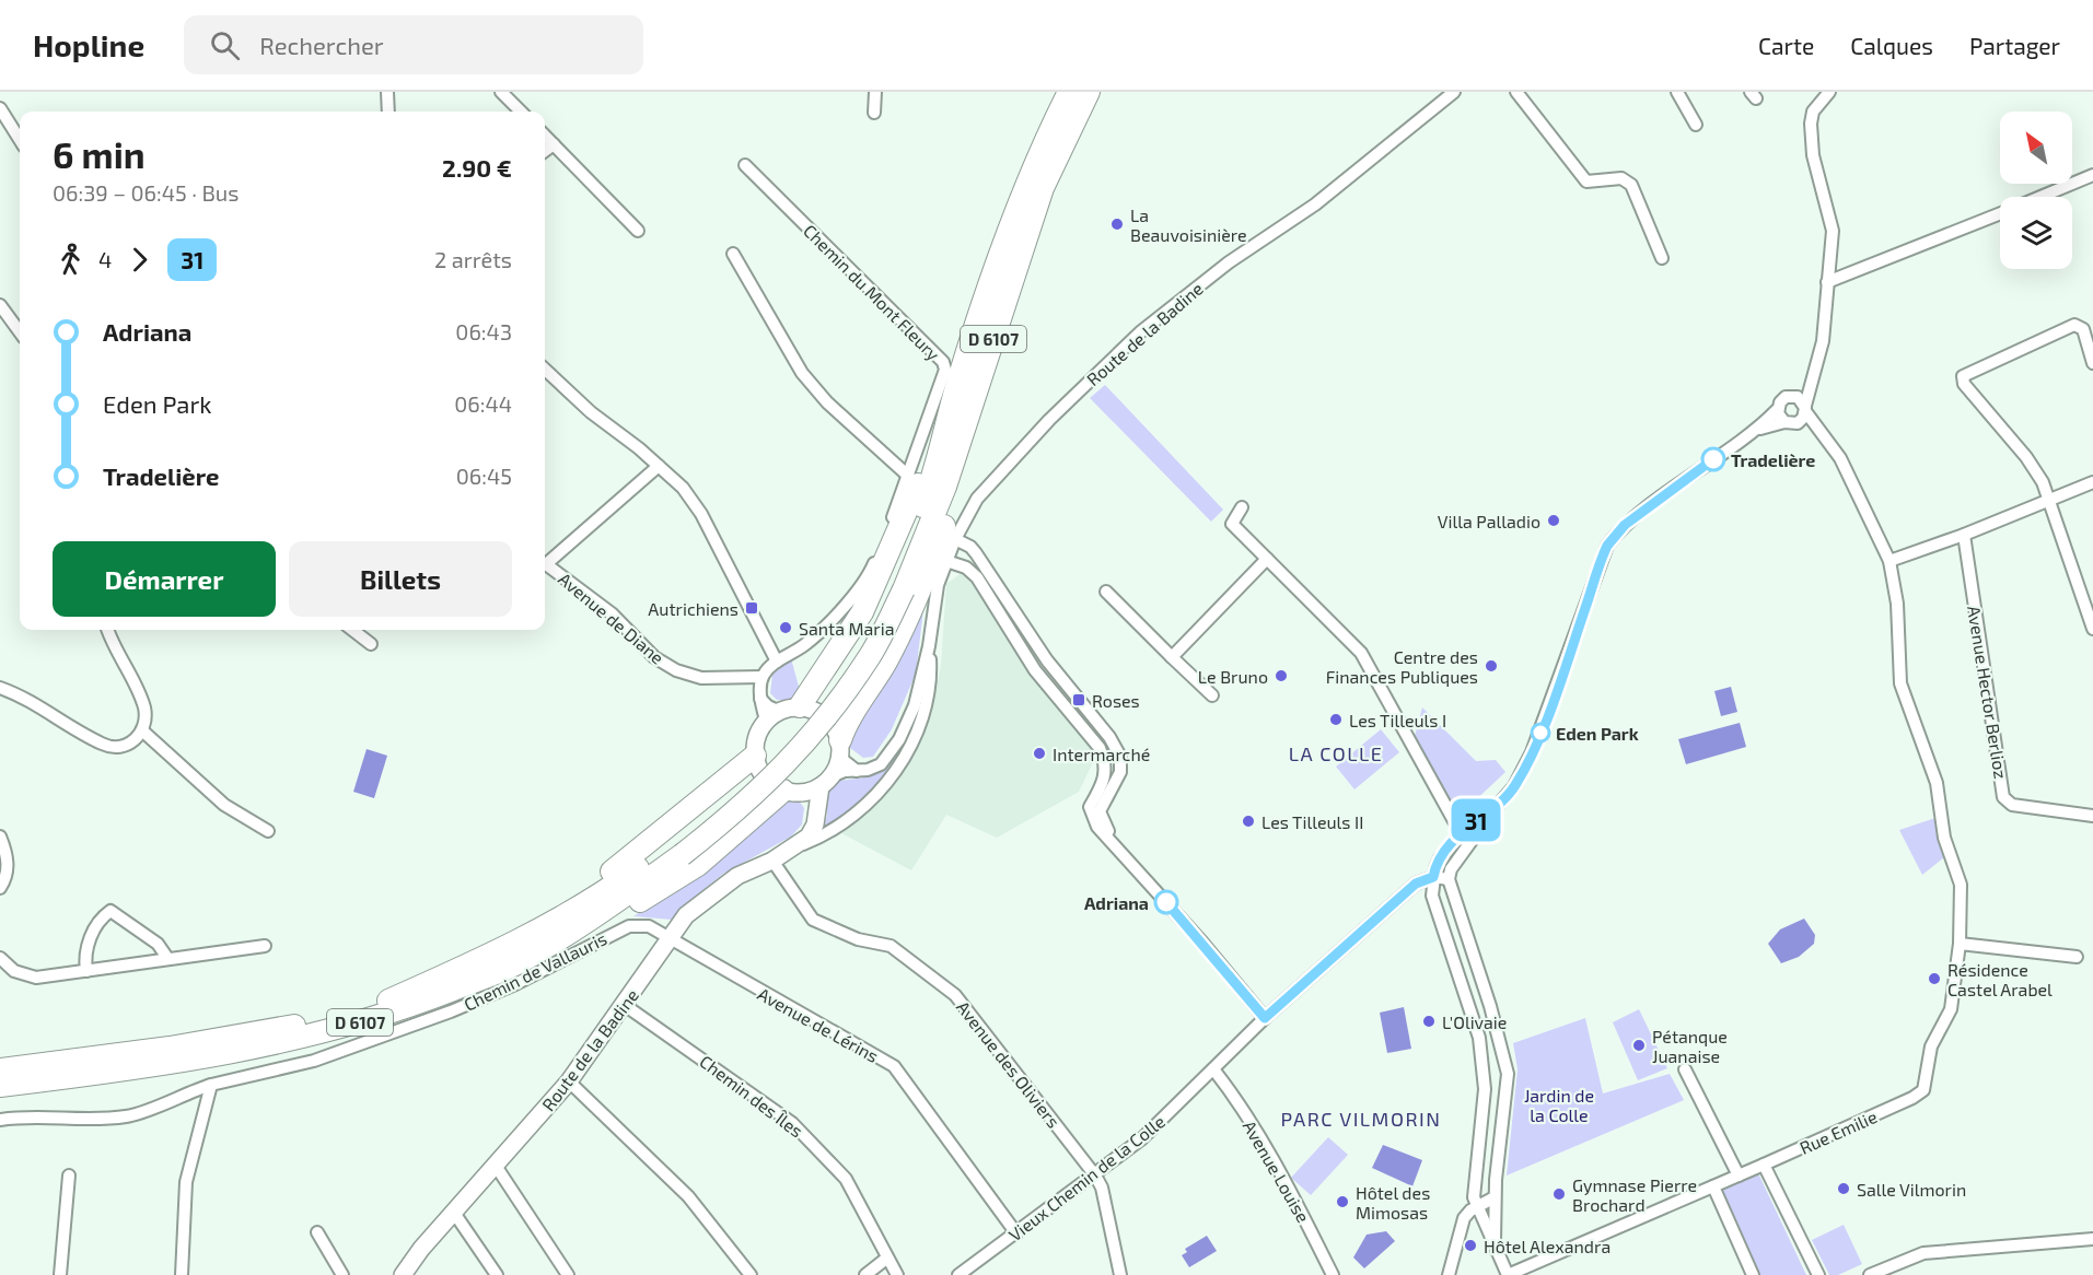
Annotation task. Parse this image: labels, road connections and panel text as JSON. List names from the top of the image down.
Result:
{
  "streets": {
    "highway": ["D 6107"],
    "street": [
      "Chemin du Mont Fleury",
      "Route de la Badine",
      "Avenue de Diane",
      "Avenue Hector Berlioz",
      "Chemin de Vallauris",
      "Avenue de Lérins",
      "Avenue des Oliviers",
      "Chemin des Îles",
      "Rue Emilie",
      "Avenue Louise",
      "Vieux Chemin de la Colle"
    ]
  },
  "crossings": [
    ["Route de la Badine", "Chemin de Vallauris"],
    ["Route de la Badine", "Avenue de Lérins"],
    ["Route de la Badine", "Avenue des Oliviers"],
    ["Route de la Badine", "Chemin des Îles"],
    ["Chemin de Vallauris", "Avenue de Lérins"],
    ["Avenue de Lérins", "Vieux Chemin de la Colle"],
    ["Avenue des Oliviers", "Vieux Chemin de la Colle"],
    ["Avenue Louise", "Vieux Chemin de la Colle"]
  ],
  "districts": ["LA COLLE", "PARC VILMORIN"],
  "parks": ["Jardin de la Colle"],
  "places": {
    "other": [
      "La Beauvoisinière",
      "Tradelière",
      "Villa Palladio",
      "Santa Maria",
      "Centre des Finances Publiques",
      "Le Bruno",
      "Les Tilleuls I",
      "Eden Park",
      "Intermarché",
      "Les Tilleuls II",
      "Adriana",
      "Résidence Castel Arabel",
      "L'Olivaie",
      "Pétanque Juanaise",
      "Salle Vilmorin",
      "Gymnase Pierre Brochard",
      "Hôtel des Mimosas",
      "Hôtel Alexandra"
    ],
    "transit": ["Autrichiens", "Roses"]
  },
  "lines": ["bus line 31"],
  "north": "top left",
  "page": {
    "header": "Hopline",
    "search": "Rechercher",
    "nav": ["Carte", "Calques", "Partager"],
    "on_map": "31",
    "heading": ["6 min", "06:39 – 06:45 · Bus", "2.90 €"],
    "legs": ["4", "31", "2 arrêts"],
    "list": [
      {
        "name": "Adriana",
        "value": "06:43"
      },
      {
        "name": "Eden Park",
        "value": "06:44"
      },
      {
        "name": "Tradelière",
        "value": "06:45"
      }
    ],
    "buttons": ["Démarrer", "Billets"]
  }
}
